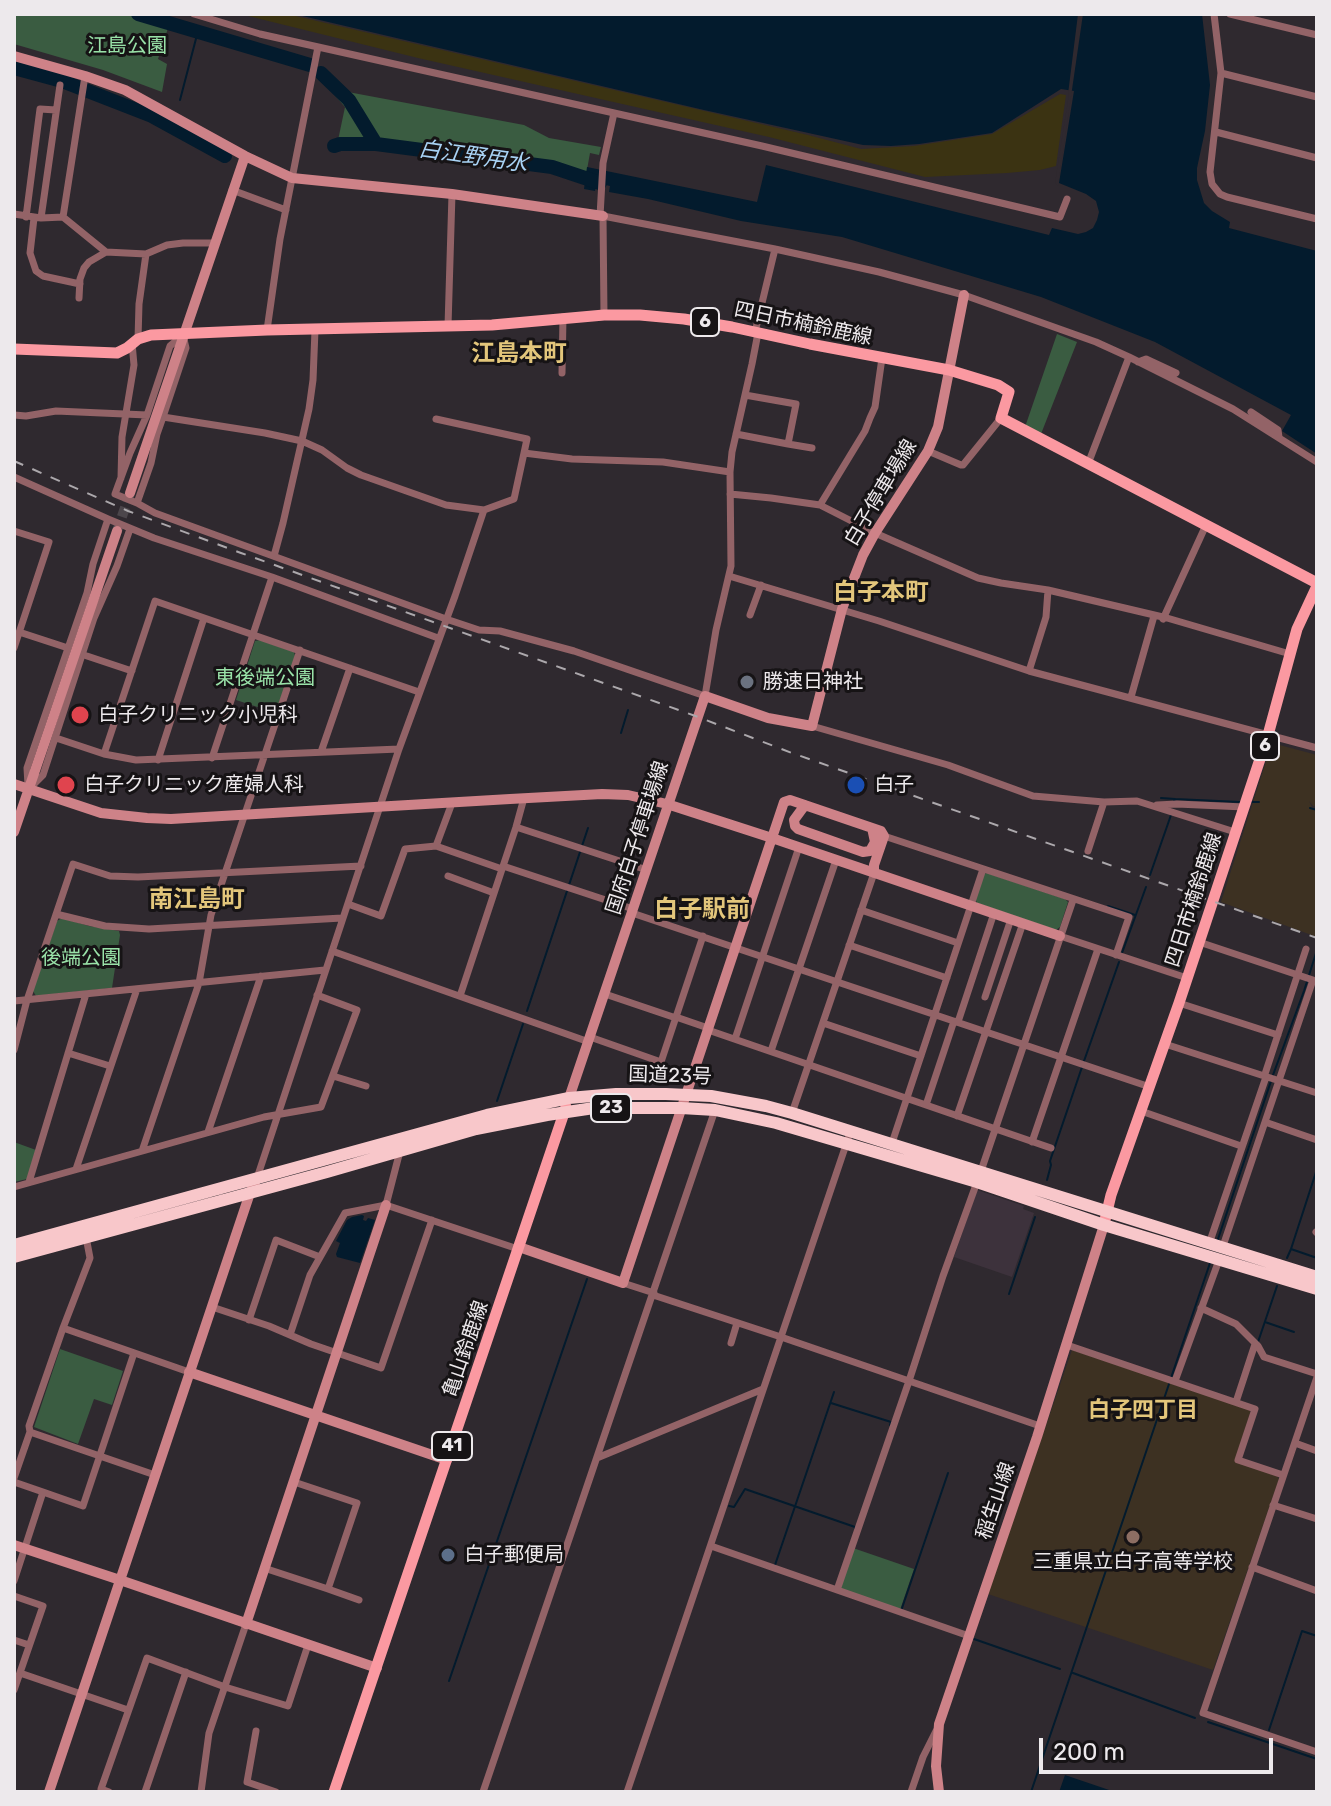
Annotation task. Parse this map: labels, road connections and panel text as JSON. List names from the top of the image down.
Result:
{
  "streets": {
    "highway": ["国道23号", "23"],
    "main road": [
      "6",
      "四日市楠鈴鹿線",
      "亀山鈴鹿線",
      "41"
    ],
    "street": ["白子停車場線", "国府白子停車場線", "稲生山線"]
  },
  "crossings": [
    ["四日市楠鈴鹿線", "白子停車場線"],
    ["四日市楠鈴鹿線", "国道23号"],
    ["四日市楠鈴鹿線", "稲生山線"],
    ["国府白子停車場線", "国道23号"],
    ["国府白子停車場線", "亀山鈴鹿線"],
    ["国道23号", "亀山鈴鹿線"],
    ["国道23号", "稲生山線"]
  ],
  "districts": [
    "江島本町",
    "白子本町",
    "南江島町",
    "白子駅前",
    "白子四丁目"
  ],
  "water": ["白江野用水"],
  "parks": ["江島公園", "東後端公園", "後端公園"],
  "places": [
    "勝速日神社",
    "白子クリニック小児科",
    "白子クリニック産婦人科",
    "白子",
    "三重県立白子高等学校",
    "白子郵便局"
  ],
  "scale_bar": "200 m"
}
